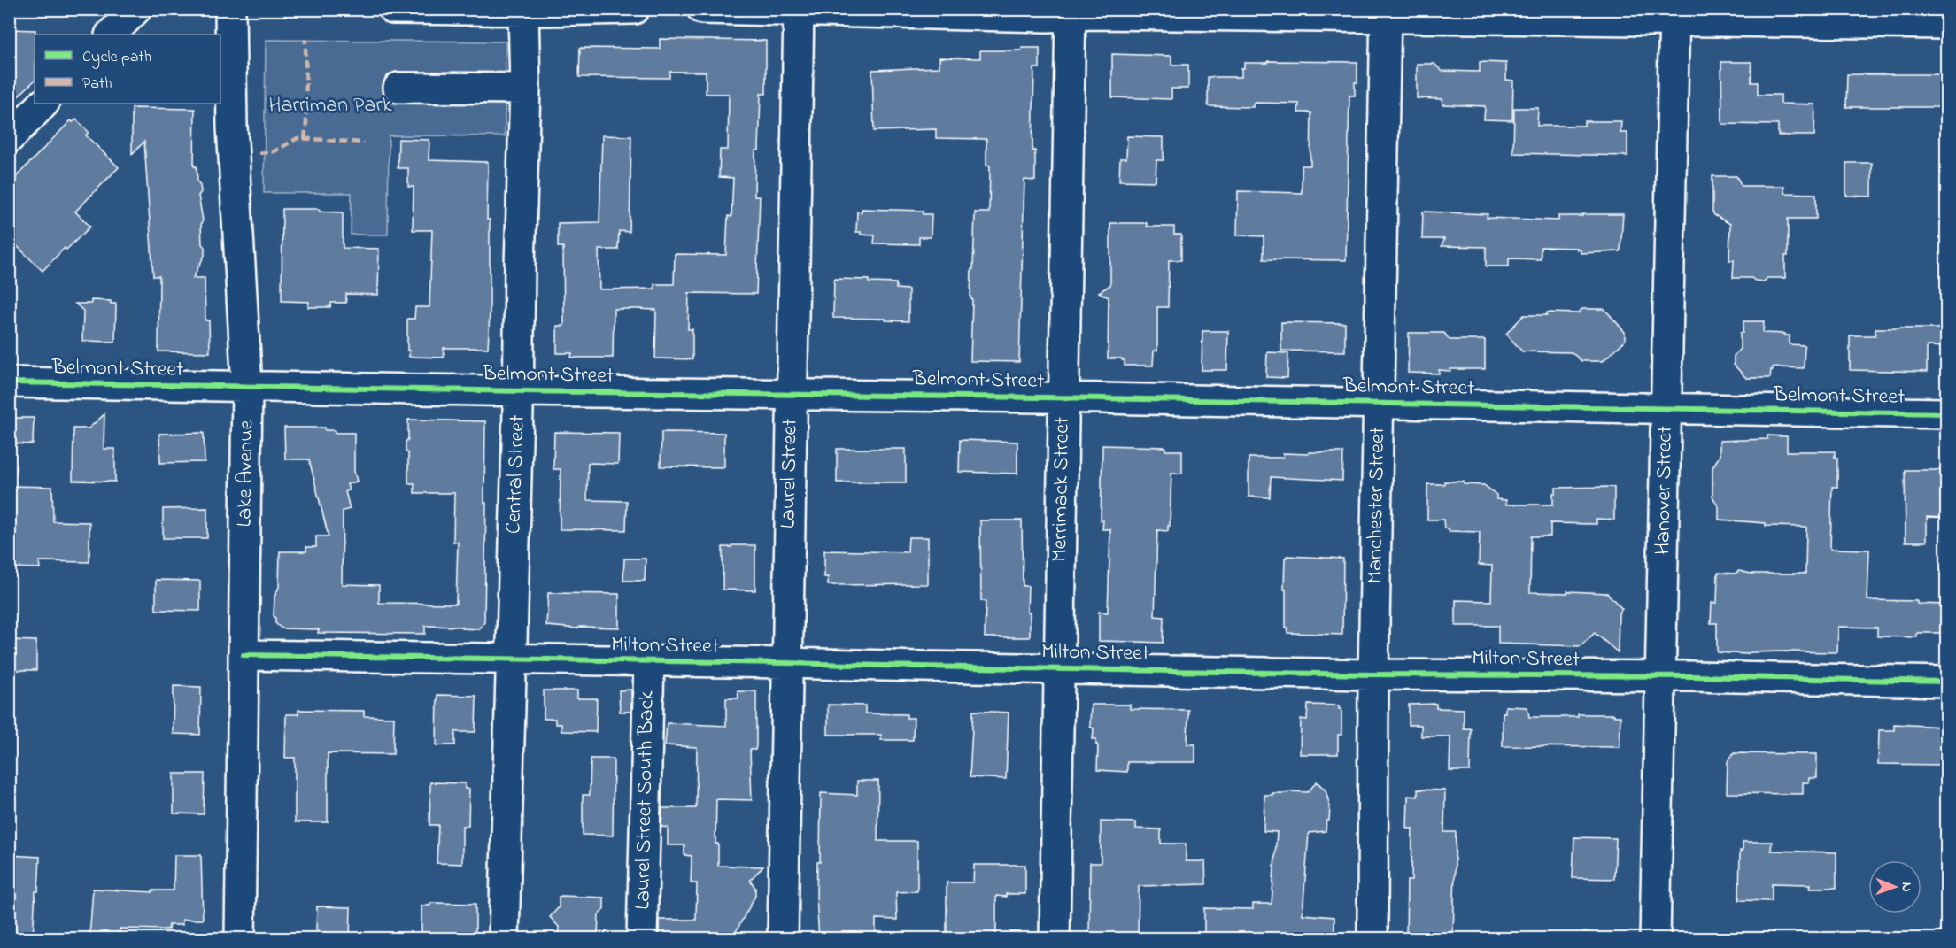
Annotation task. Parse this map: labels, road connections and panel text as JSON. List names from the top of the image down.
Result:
{
  "streets": {
    "street": [
      "Belmont Street",
      "Lake Avenue",
      "Laurel Street",
      "Central Street",
      "Merrimack Street",
      "Hanover Street",
      "Manchester Street",
      "Milton Street",
      "Laurel Street South Back"
    ]
  },
  "crossings": [
    ["Belmont Street", "Lake Avenue"],
    ["Belmont Street", "Laurel Street"],
    ["Belmont Street", "Central Street"],
    ["Belmont Street", "Merrimack Street"],
    ["Belmont Street", "Hanover Street"],
    ["Belmont Street", "Manchester Street"],
    ["Lake Avenue", "Milton Street"],
    ["Laurel Street", "Milton Street"],
    ["Central Street", "Milton Street"],
    ["Merrimack Street", "Milton Street"],
    ["Hanover Street", "Milton Street"],
    ["Manchester Street", "Milton Street"],
    ["Milton Street", "Laurel Street South Back"]
  ],
  "parks": ["Harriman Park"],
  "legend": ["Cycle path", "Path"],
  "north": "right"
}
